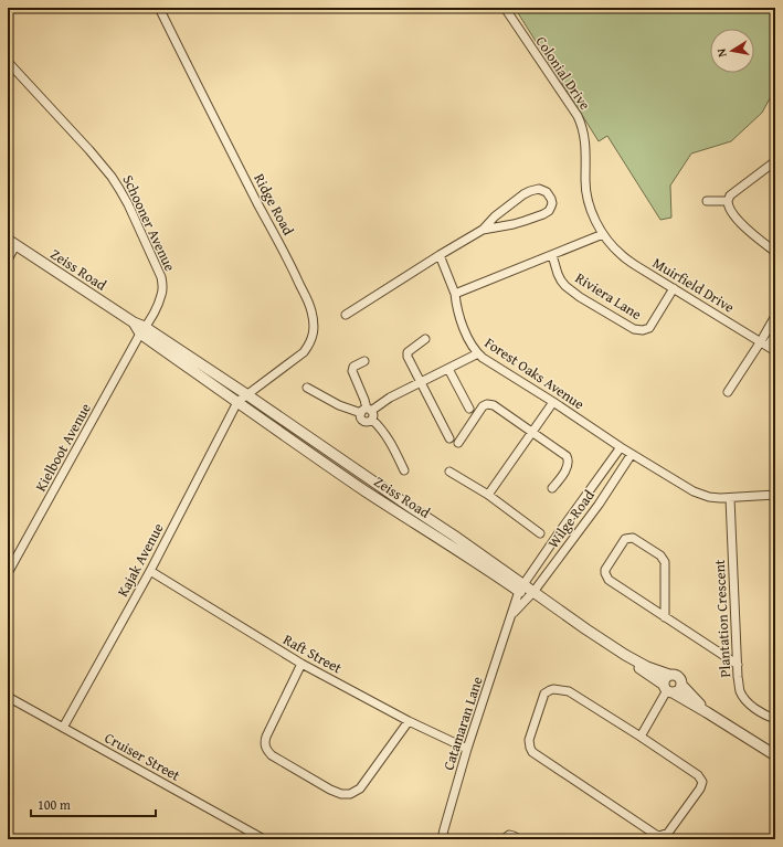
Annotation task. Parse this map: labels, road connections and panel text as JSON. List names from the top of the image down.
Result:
{
  "streets": {
    "street": [
      "Colonial Drive",
      "Ridge Road",
      "Schooner Avenue",
      "Zeiss Road",
      "Muirfield Drive",
      "Riviera Lane",
      "Forest Oaks Avenue",
      "Kielboot Avenue",
      "Wilge Road",
      "Kajak Avenue",
      "Plantation Crescent",
      "Raft Street",
      "Catamaran Lane",
      "Cruiser Street"
    ]
  },
  "crossings": [
    ["Colonial Drive", "Muirfield Drive"],
    ["Ridge Road", "Zeiss Road"],
    ["Ridge Road", "Kajak Avenue"],
    ["Schooner Avenue", "Zeiss Road"],
    ["Schooner Avenue", "Kielboot Avenue"],
    ["Zeiss Road", "Kielboot Avenue"],
    ["Zeiss Road", "Wilge Road"],
    ["Zeiss Road", "Kajak Avenue"],
    ["Zeiss Road", "Catamaran Lane"],
    ["Muirfield Drive", "Riviera Lane"],
    ["Forest Oaks Avenue", "Wilge Road"],
    ["Forest Oaks Avenue", "Plantation Crescent"],
    ["Wilge Road", "Catamaran Lane"],
    ["Kajak Avenue", "Raft Street"],
    ["Kajak Avenue", "Cruiser Street"],
    ["Raft Street", "Catamaran Lane"]
  ],
  "scale_bar": "100 m",
  "north": "left"
}
